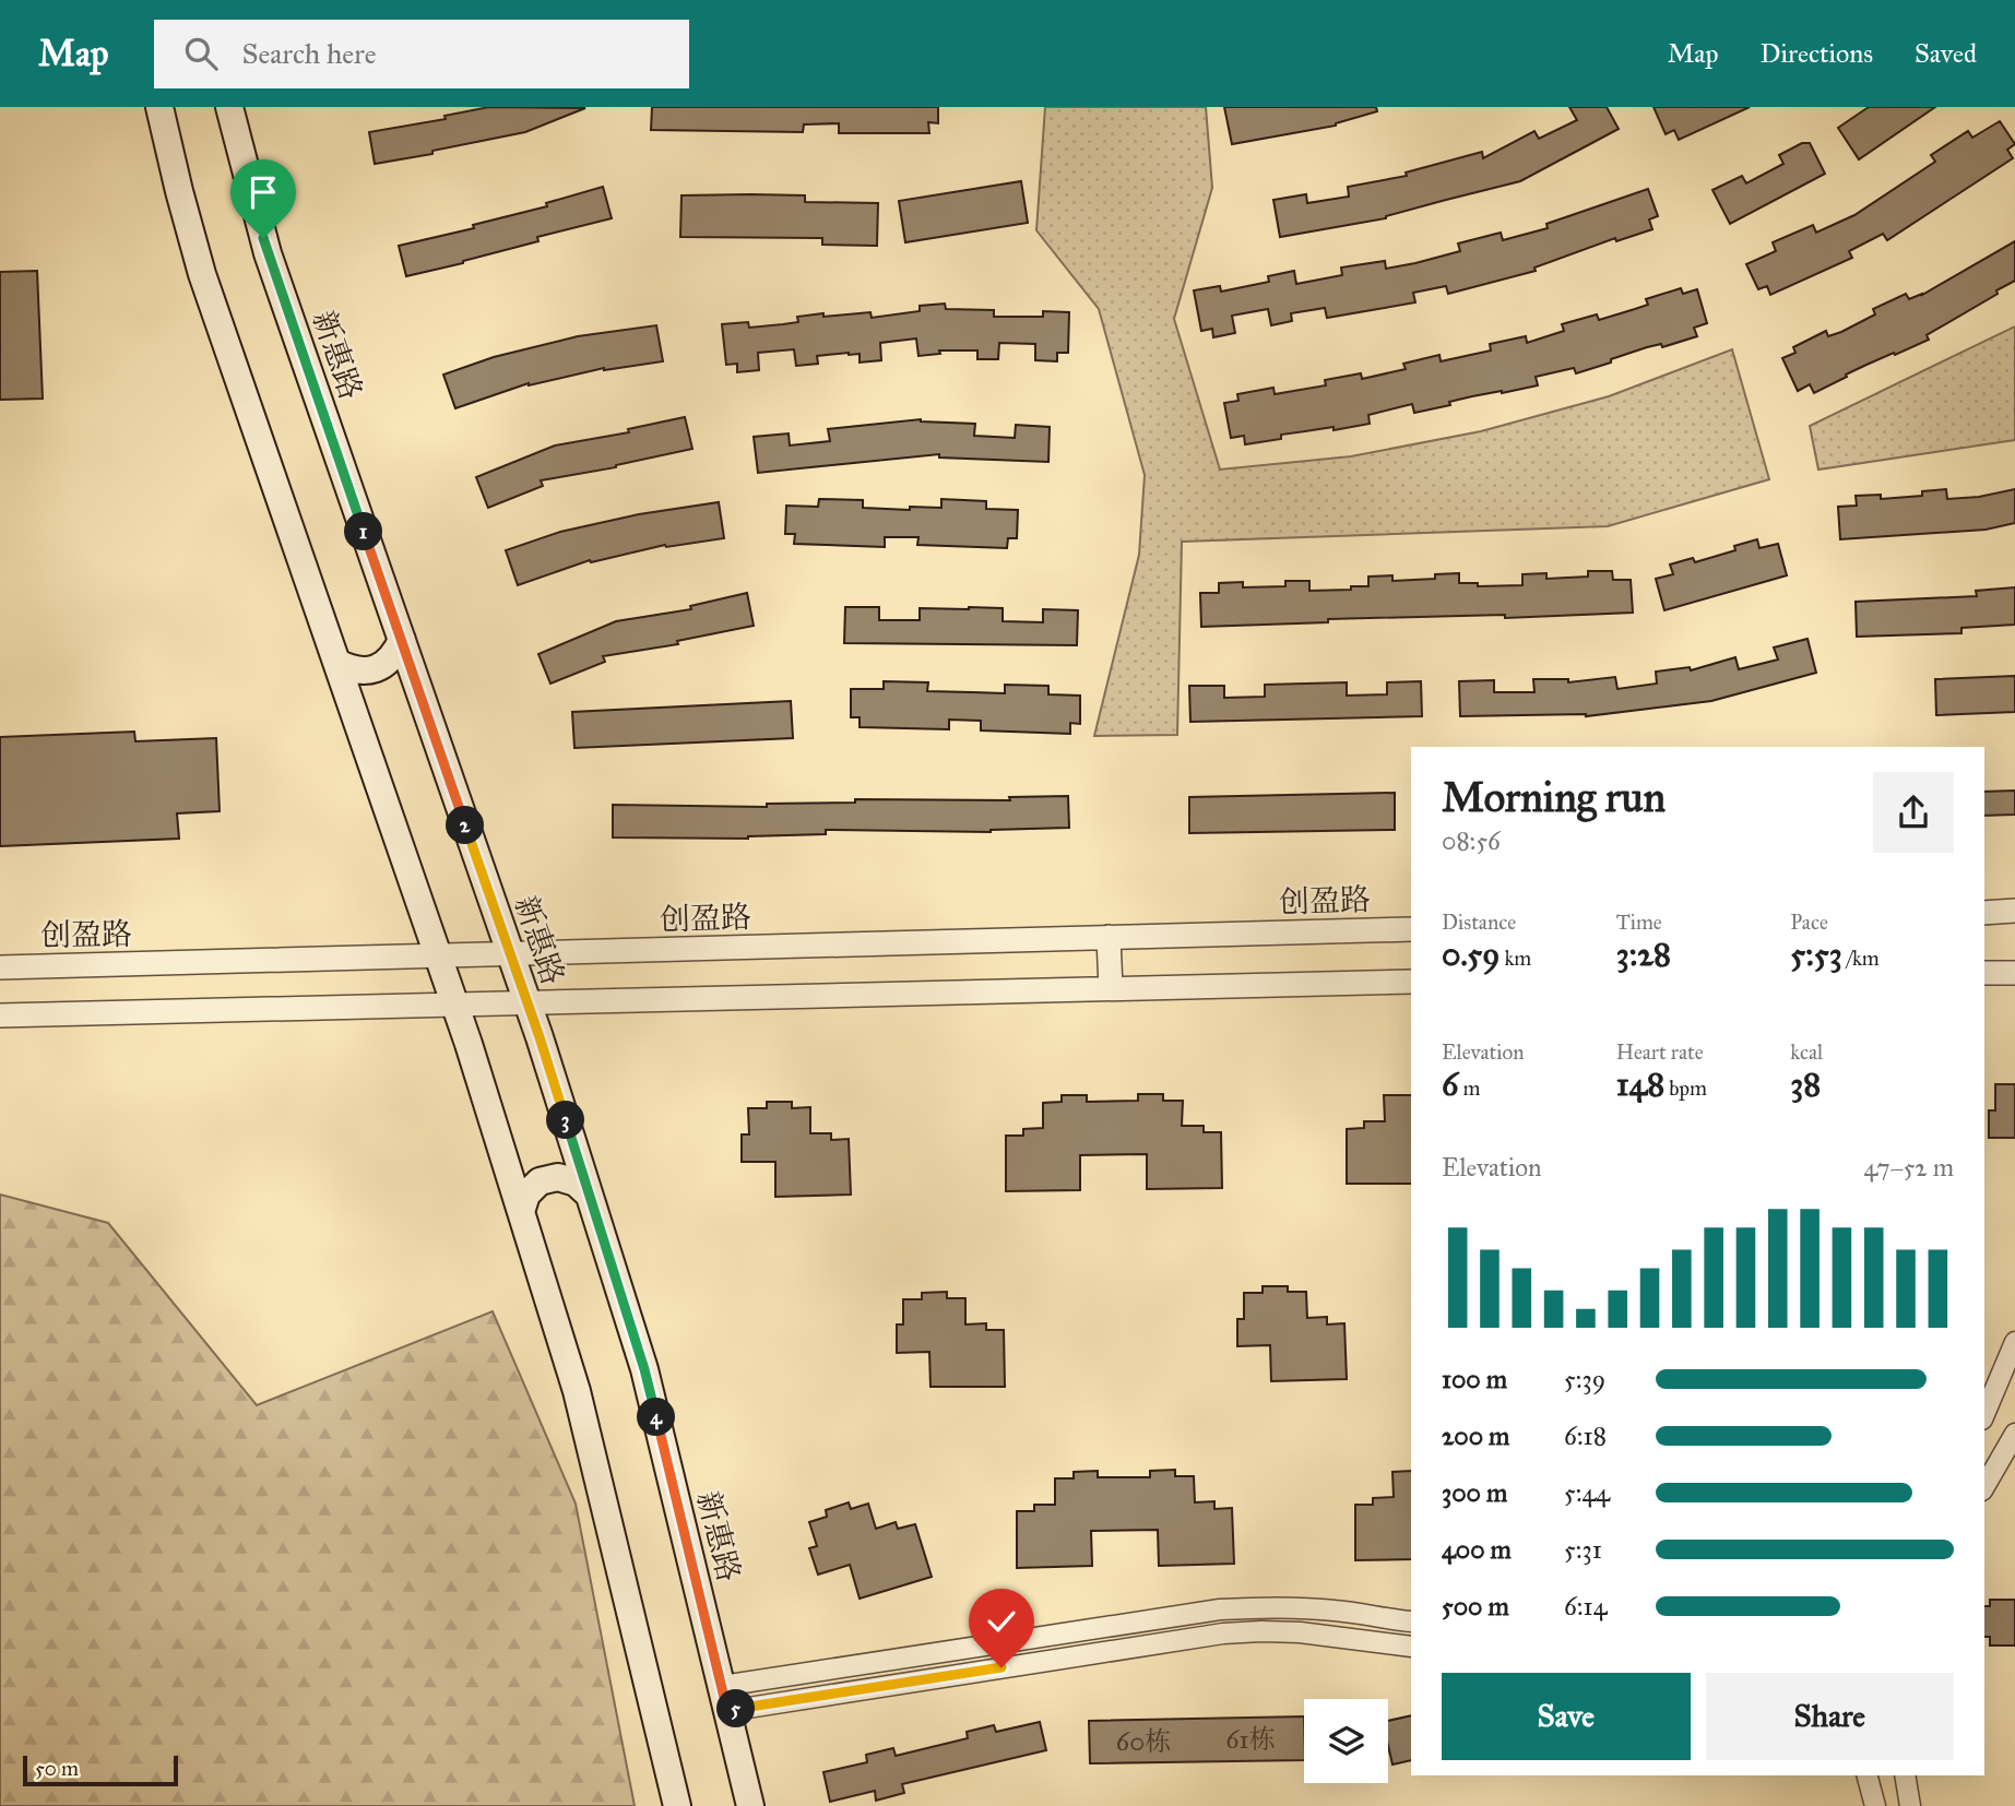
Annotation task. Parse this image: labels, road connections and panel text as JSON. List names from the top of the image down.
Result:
{
  "streets": {
    "main road": ["新惠路"],
    "street": ["创盈路"]
  },
  "crossings": [
    ["新惠路", "创盈路"]
  ],
  "house_numbers": ["61栋", "60栋"],
  "scale_bar": "50 m",
  "page": {
    "header": "Map",
    "search": "Search here",
    "nav": ["Map", "Directions", "Saved"],
    "pins": [
      "1",
      "2",
      "3",
      "4",
      "5"
    ],
    "heading": ["Morning run", "08:56"],
    "stats": [
      ["Distance", "0.59 km"],
      ["Time", "3:28"],
      ["Pace", "5:53 /km"],
      ["Elevation", "6 m"],
      ["Heart rate", "148 bpm"],
      ["kcal", "38"]
    ],
    "chart": ["Elevation", "47–52 m"],
    "list": [
      {
        "name": "100 m",
        "note": "5:39"
      },
      {
        "name": "200 m",
        "note": "6:18"
      },
      {
        "name": "300 m",
        "note": "5:44"
      },
      {
        "name": "400 m",
        "note": "5:31"
      },
      {
        "name": "500 m",
        "note": "6:14"
      }
    ],
    "buttons": ["Save", "Share"],
    "scale": "50 m"
  }
}
